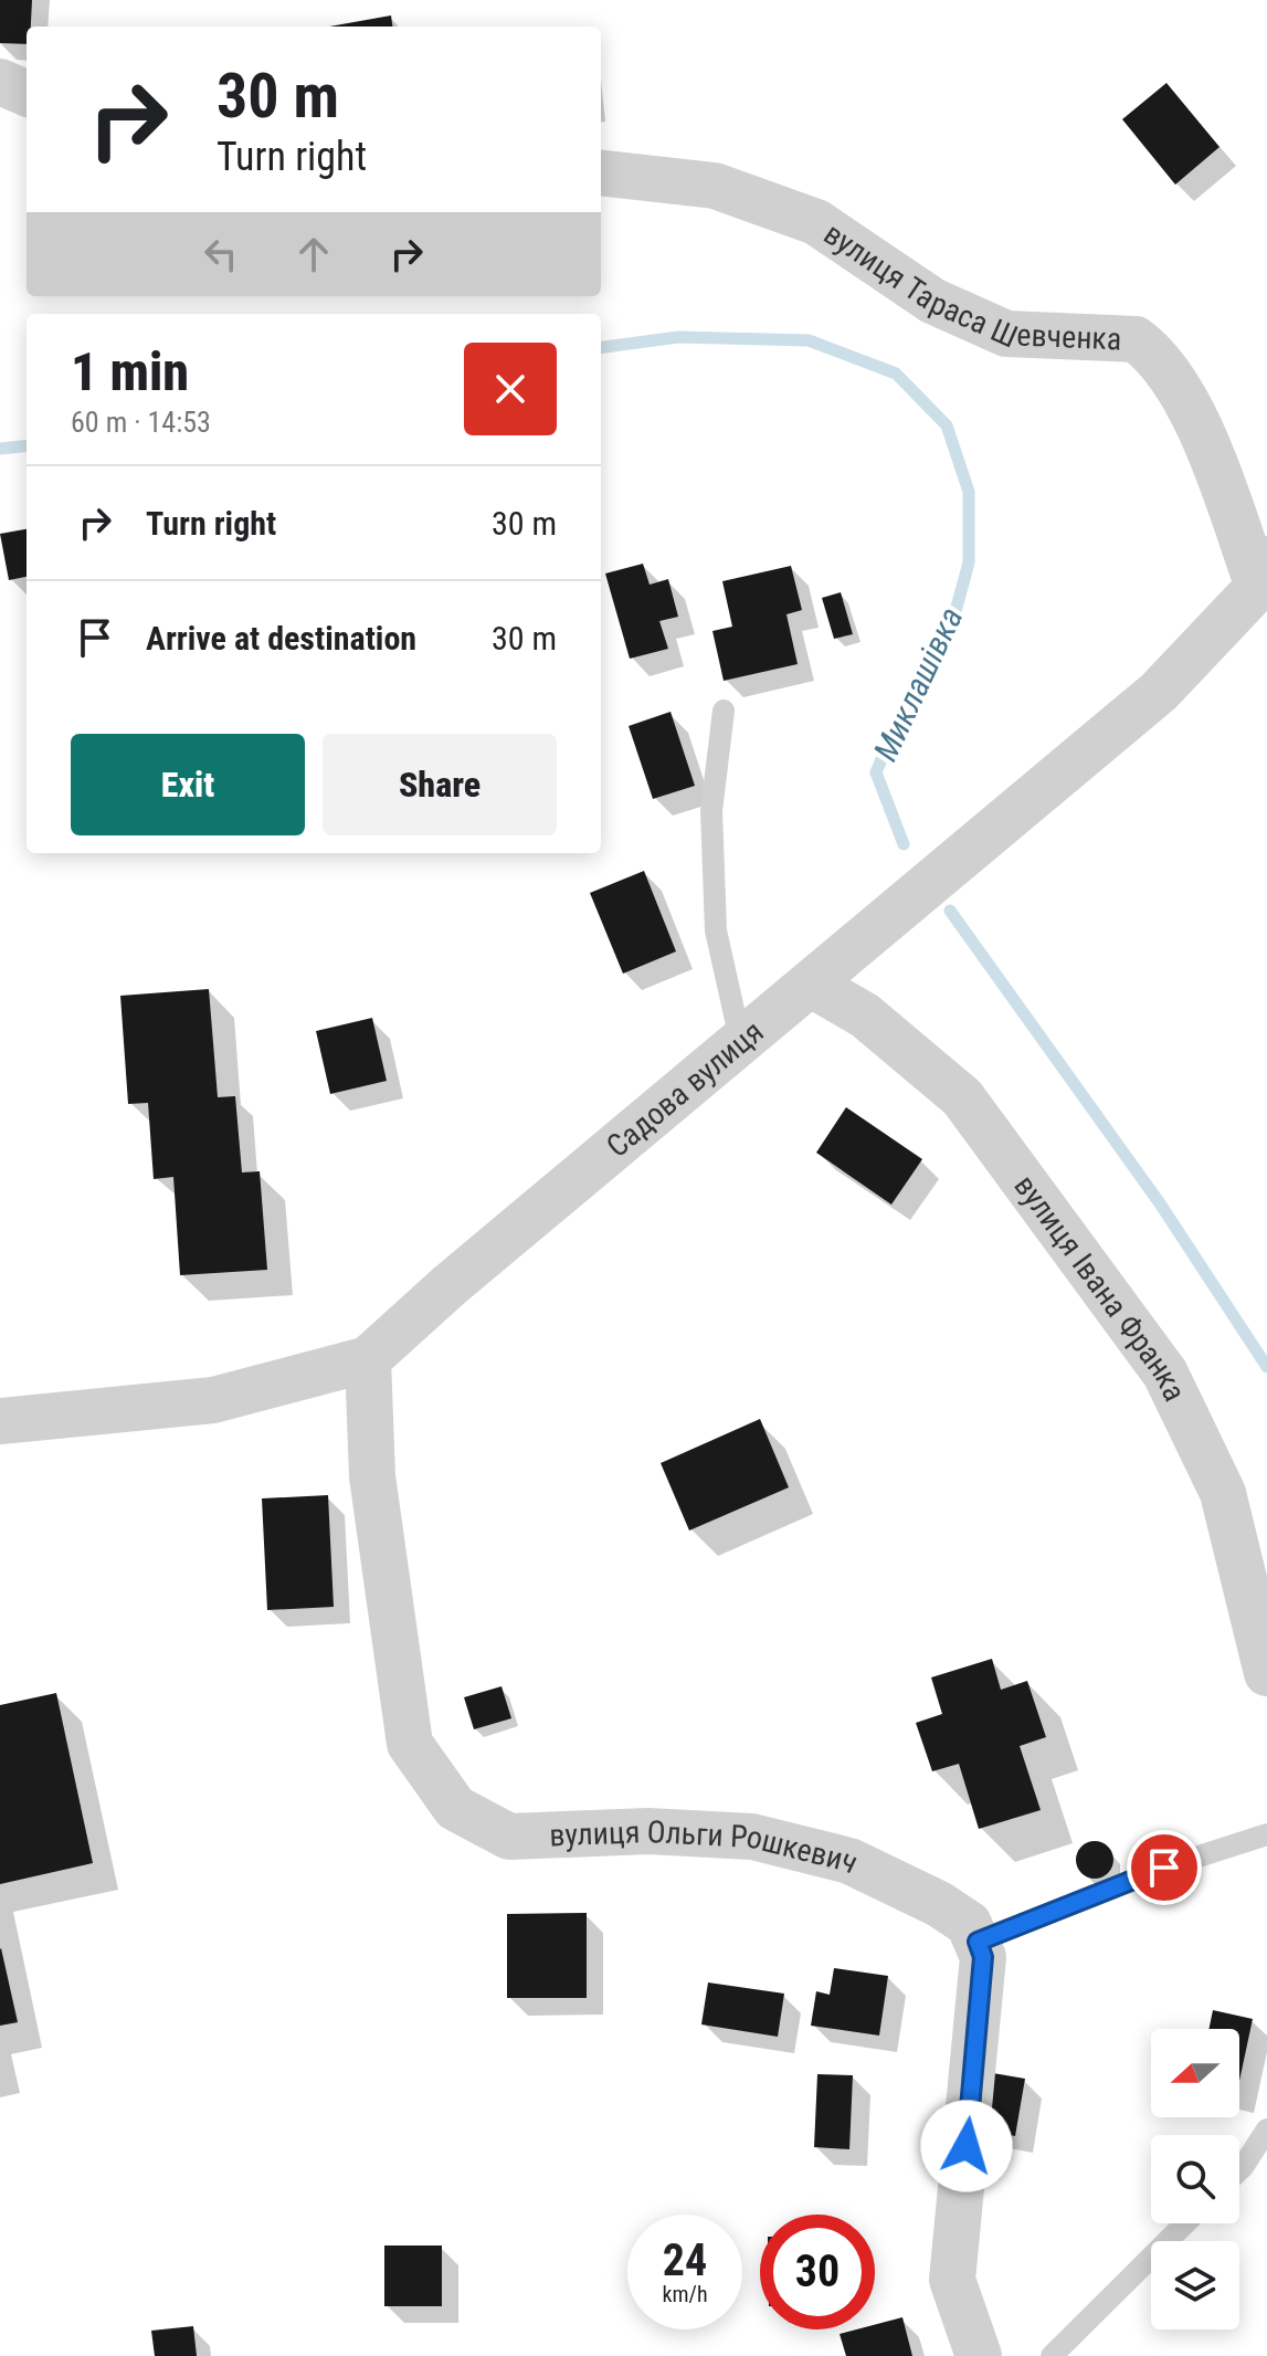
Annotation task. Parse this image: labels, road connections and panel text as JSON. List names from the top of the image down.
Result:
{
  "streets": {
    "street": [
      "вулиця Тараса Шевченка",
      "Садова вулиця",
      "вулиця Івана Франка",
      "вулиця Ольги Рошкевич"
    ]
  },
  "crossings": [
    ["вулиця Тараса Шевченка", "Садова вулиця"],
    ["Садова вулиця", "вулиця Івана Франка"],
    ["Садова вулиця", "вулиця Ольги Рошкевич"]
  ],
  "water": ["Миклашівка"],
  "north": "left",
  "page": {
    "turn": ["30 m", "Turn right"],
    "heading": ["1 min", "60 m · 14:53"],
    "list": [
      {
        "name": "Turn right",
        "value": "30 m"
      },
      {
        "name": "Arrive at destination",
        "value": "30 m"
      }
    ],
    "buttons": ["Exit", "Share"],
    "speed": "24 km/h",
    "limit": "30"
  }
}
